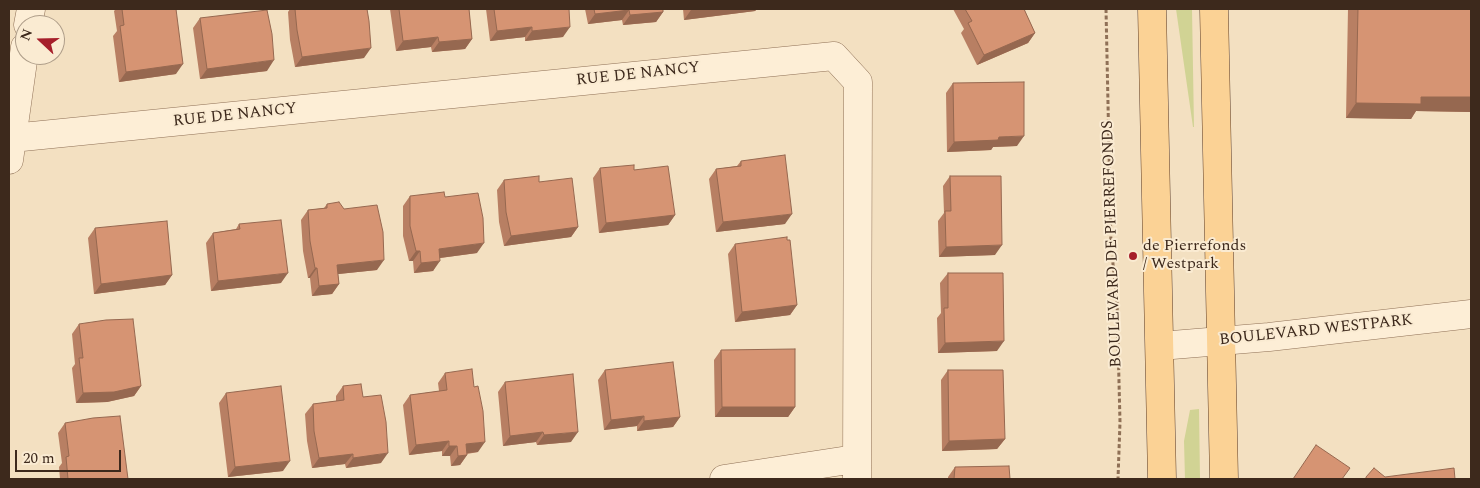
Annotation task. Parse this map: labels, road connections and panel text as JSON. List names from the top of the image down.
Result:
{
  "streets": {
    "street": ["RUE DE NANCY", "BOULEVARD WESTPARK"],
    "path": ["BOULEVARD DE PIERREFONDS"]
  },
  "places": ["de Pierrefonds / Westpark"],
  "scale_bar": "20 m",
  "north": "left"
}
